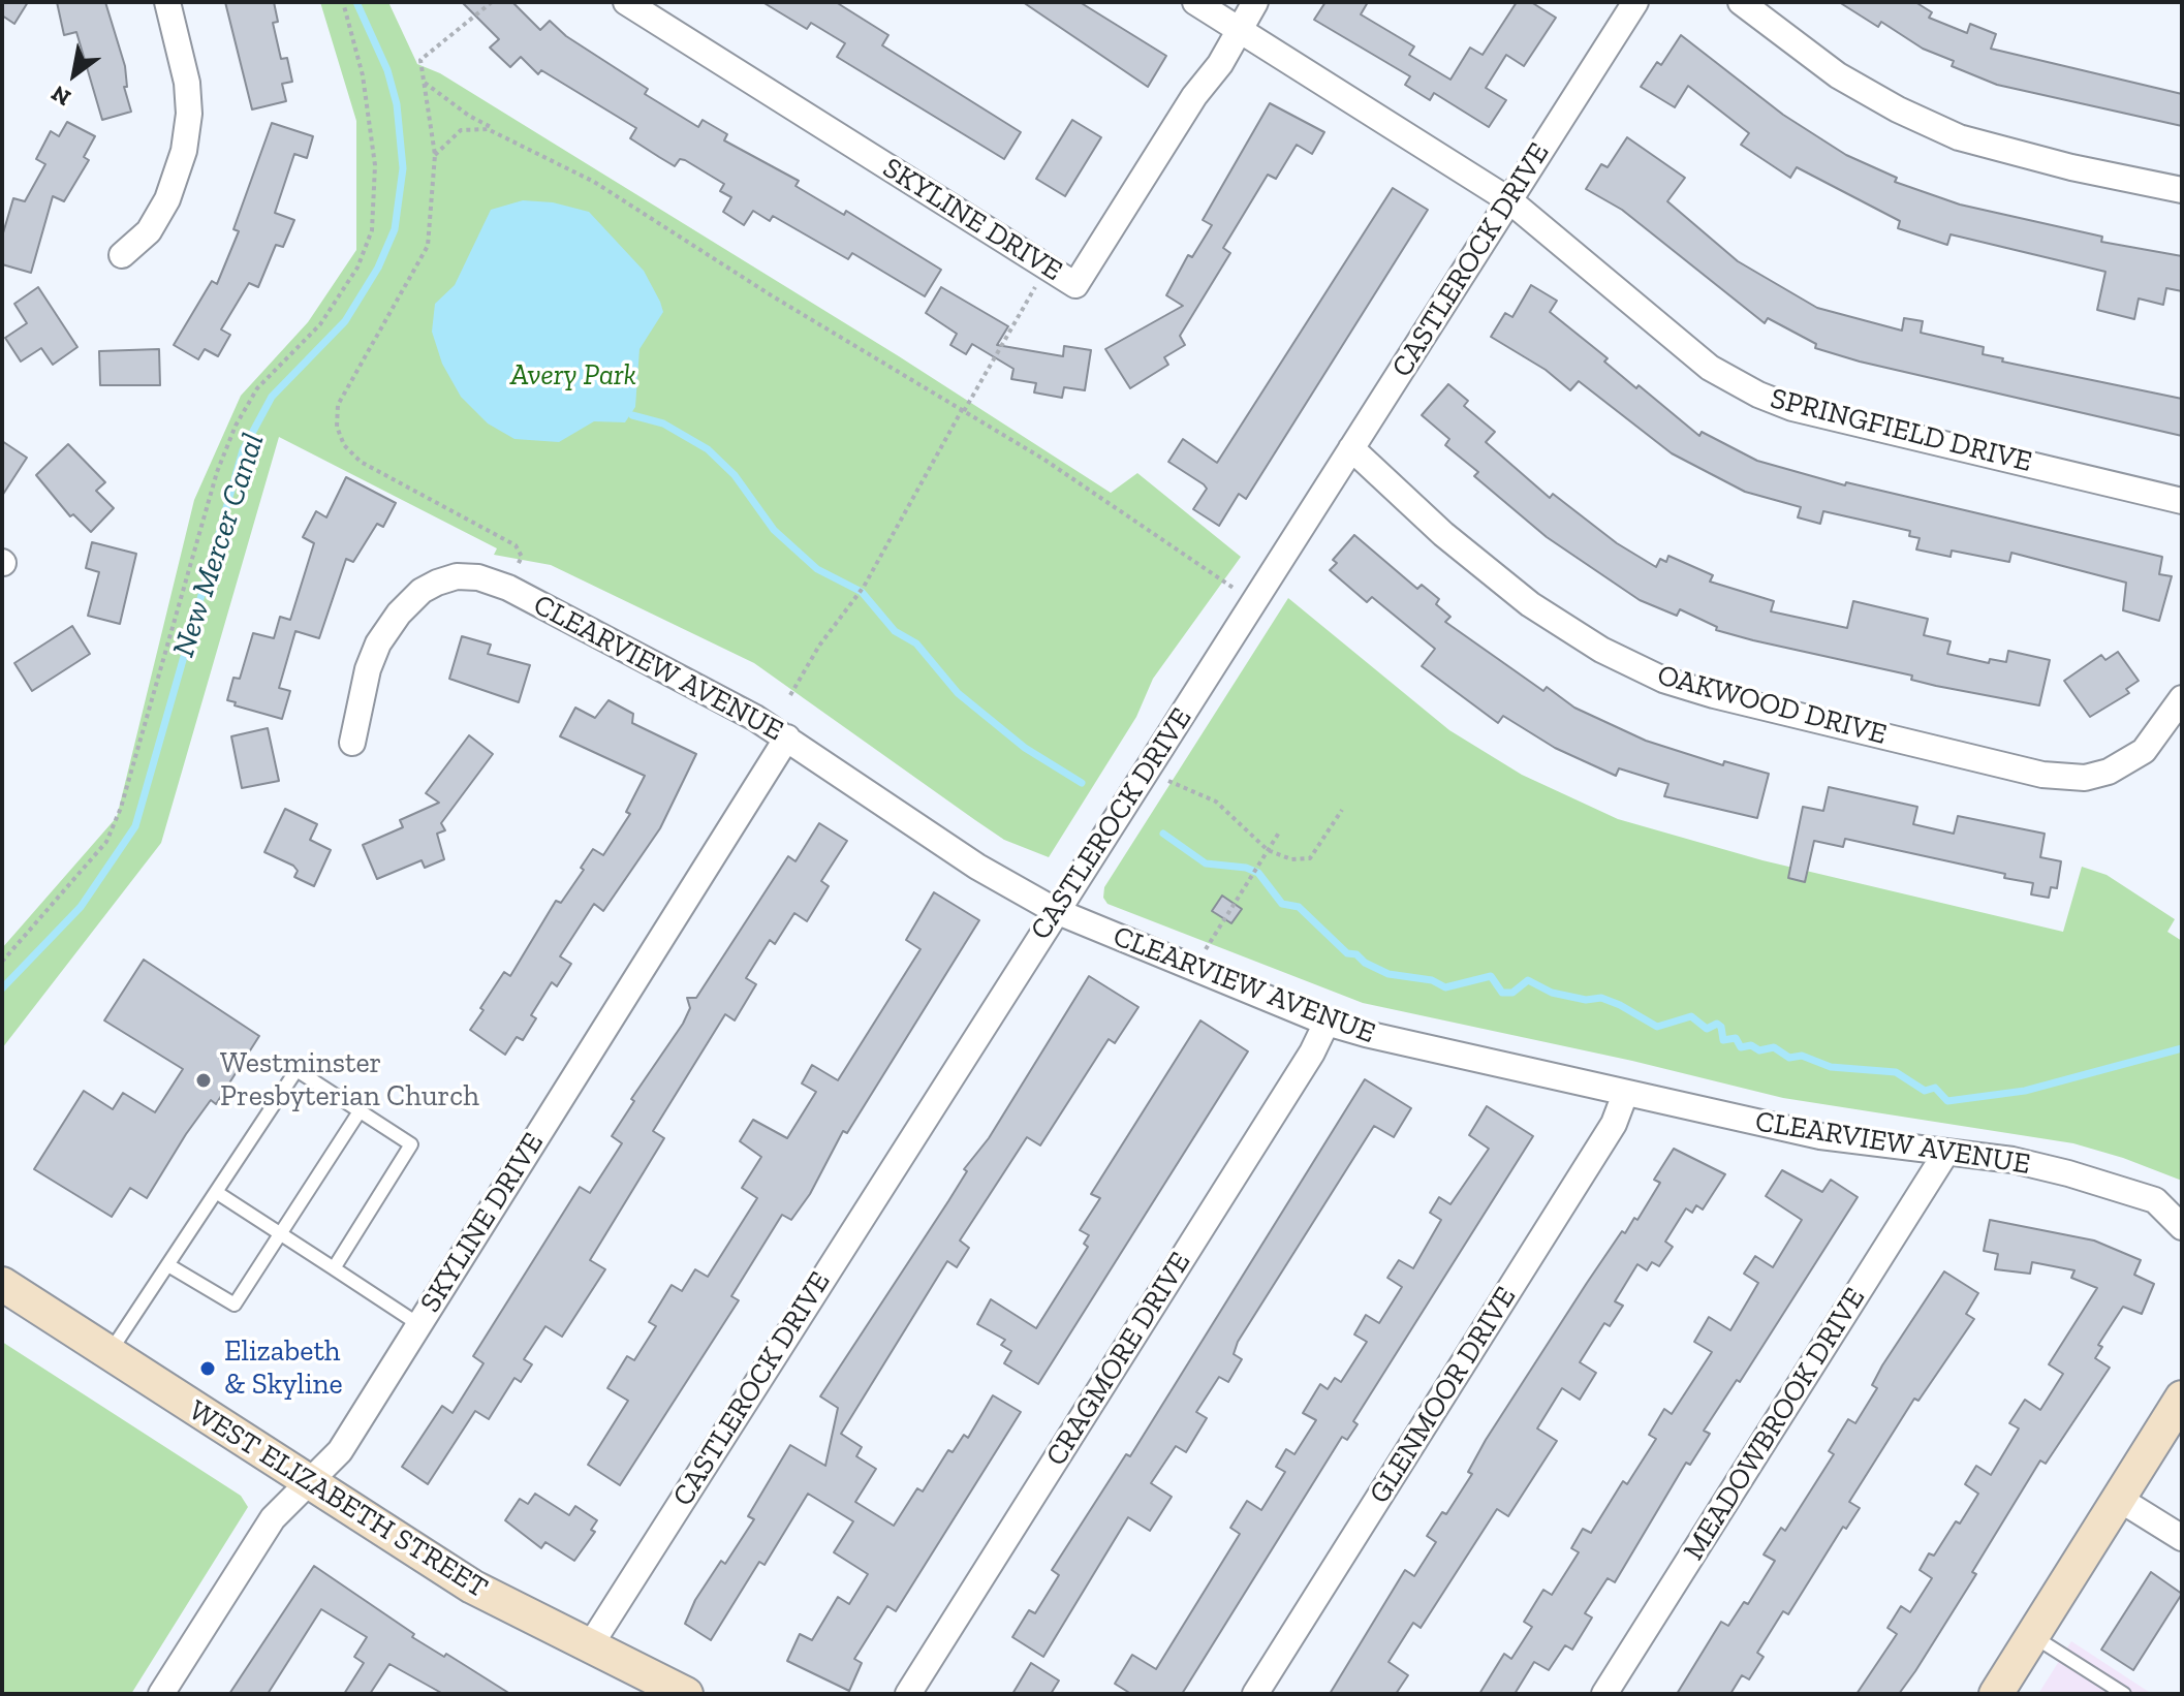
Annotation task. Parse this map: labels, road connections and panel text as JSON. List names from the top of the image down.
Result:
{
  "streets": {
    "main road": ["WEST ELIZABETH STREET"],
    "street": [
      "SKYLINE DRIVE",
      "CASTLEROCK DRIVE",
      "SPRINGFIELD DRIVE",
      "CLEARVIEW AVENUE",
      "OAKWOOD DRIVE",
      "CRAGMORE DRIVE",
      "GLENMOOR DRIVE",
      "MEADOWBROOK DRIVE"
    ]
  },
  "crossings": [
    ["SKYLINE DRIVE", "SPRINGFIELD DRIVE"],
    ["SKYLINE DRIVE", "CLEARVIEW AVENUE"],
    ["SKYLINE DRIVE", "WEST ELIZABETH STREET"],
    ["CASTLEROCK DRIVE", "SPRINGFIELD DRIVE"],
    ["CASTLEROCK DRIVE", "CLEARVIEW AVENUE"],
    ["CASTLEROCK DRIVE", "OAKWOOD DRIVE"],
    ["CASTLEROCK DRIVE", "WEST ELIZABETH STREET"],
    ["CLEARVIEW AVENUE", "CRAGMORE DRIVE"],
    ["CLEARVIEW AVENUE", "GLENMOOR DRIVE"],
    ["CLEARVIEW AVENUE", "MEADOWBROOK DRIVE"]
  ],
  "water": ["New Mercer Canal"],
  "parks": ["Avery Park"],
  "places": ["Westminster Presbyterian Church", "Elizabeth & Skyline"],
  "north": "bottom left"
}
